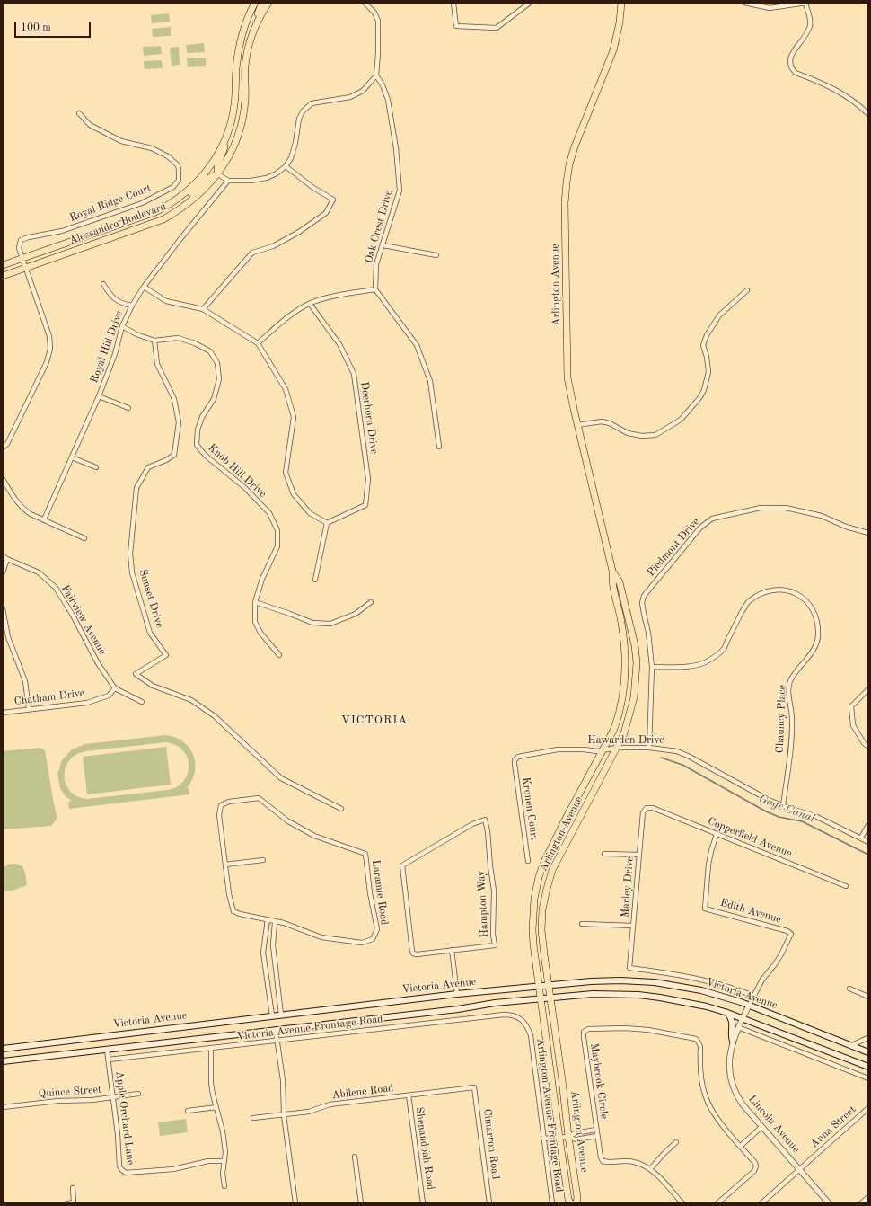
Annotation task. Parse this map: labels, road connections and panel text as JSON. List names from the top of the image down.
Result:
{
  "streets": {
    "main road": ["Alessandro Boulevard", "Arlington Avenue", "Victoria Avenue"],
    "street": [
      "Royal Ridge Court",
      "Oak Crest Drive",
      "Royal Hill Drive",
      "Deerhorn Drive",
      "Knob Hill Drive",
      "Piedmont Drive",
      "Sunset Drive",
      "Fairview Avenue",
      "Chatham Drive",
      "Chauncy Place",
      "Hawarden Drive",
      "Kronen Court",
      "Copperfield Avenue",
      "Marley Drive",
      "Laramie Road",
      "Hampton Way",
      "Edith Avenue",
      "Victoria Avenue Frontage Road",
      "Maybrook Circle",
      "Quince Street",
      "Abilene Road",
      "Arlington Avenue Frontage Road",
      "Apple Orchard Lane",
      "Lincoln Avenue",
      "Anna Street",
      "Cimarron Road",
      "Shenandoah Road"
    ]
  },
  "crossings": [
    ["Royal Ridge Court", "Alessandro Boulevard"],
    ["Arlington Avenue", "Hawarden Drive"],
    ["Arlington Avenue", "Victoria Avenue"],
    ["Knob Hill Drive", "Sunset Drive"],
    ["Piedmont Drive", "Chauncy Place"],
    ["Piedmont Drive", "Hawarden Drive"],
    ["Fairview Avenue", "Chatham Drive"],
    ["Chauncy Place", "Hawarden Drive"],
    ["Hawarden Drive", "Kronen Court"],
    ["Copperfield Avenue", "Marley Drive"],
    ["Copperfield Avenue", "Edith Avenue"],
    ["Marley Drive", "Lincoln Avenue"],
    ["Edith Avenue", "Lincoln Avenue"],
    ["Victoria Avenue", "Apple Orchard Lane"],
    ["Victoria Avenue", "Lincoln Avenue"],
    ["Victoria Avenue Frontage Road", "Arlington Avenue Frontage Road"],
    ["Victoria Avenue Frontage Road", "Apple Orchard Lane"],
    ["Quince Street", "Apple Orchard Lane"],
    ["Abilene Road", "Cimarron Road"],
    ["Abilene Road", "Shenandoah Road"],
    ["Lincoln Avenue", "Anna Street"]
  ],
  "districts": ["VICTORIA"],
  "water": ["Gage Canal"],
  "scale_bar": "100 m"
}
